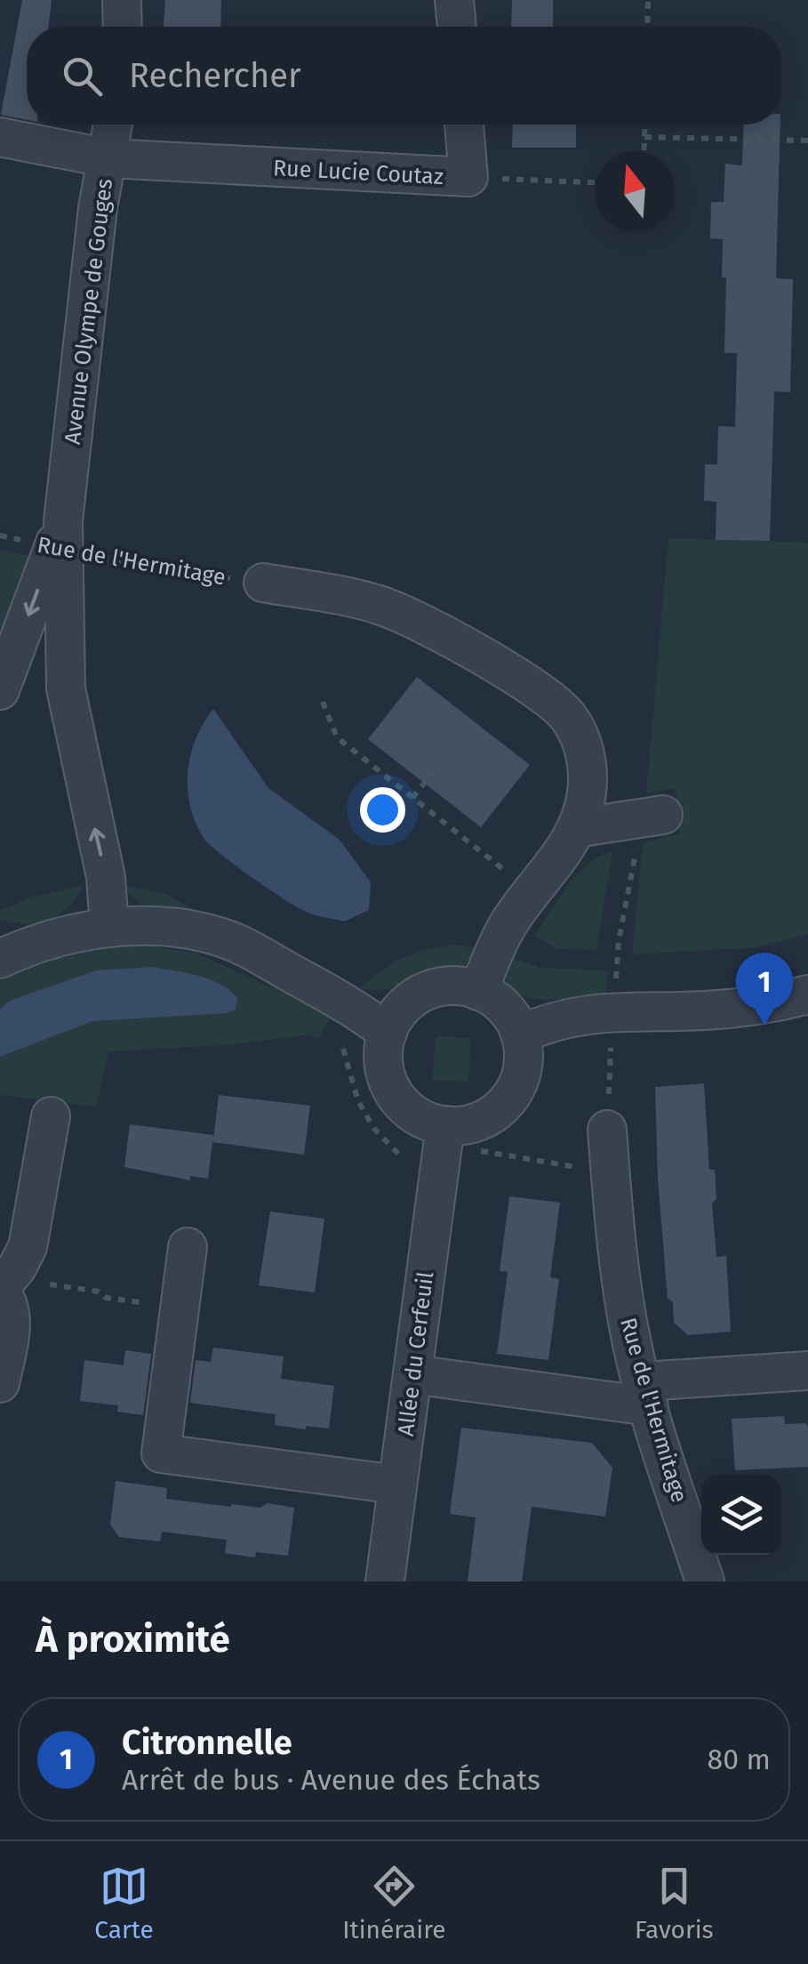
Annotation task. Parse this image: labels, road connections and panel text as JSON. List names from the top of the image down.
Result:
{
  "streets": {
    "street": [
      "Rue Lucie Coutaz",
      "Avenue Olympe de Gouges",
      "Rue de l'Hermitage",
      "Allée du Cerfeuil"
    ]
  },
  "crossings": [
    ["Rue Lucie Coutaz", "Avenue Olympe de Gouges"],
    ["Avenue Olympe de Gouges", "Rue de l'Hermitage"]
  ],
  "north": "top",
  "page": {
    "search": "Rechercher",
    "pins": "1",
    "heading": "À proximité",
    "list": [
      {
        "mark": "1",
        "name": "Citronnelle",
        "note": "Arrêt de bus · Avenue des Échats",
        "value": "80 m"
      }
    ],
    "nav": ["Carte", "Itinéraire", "Favoris"]
  }
}
